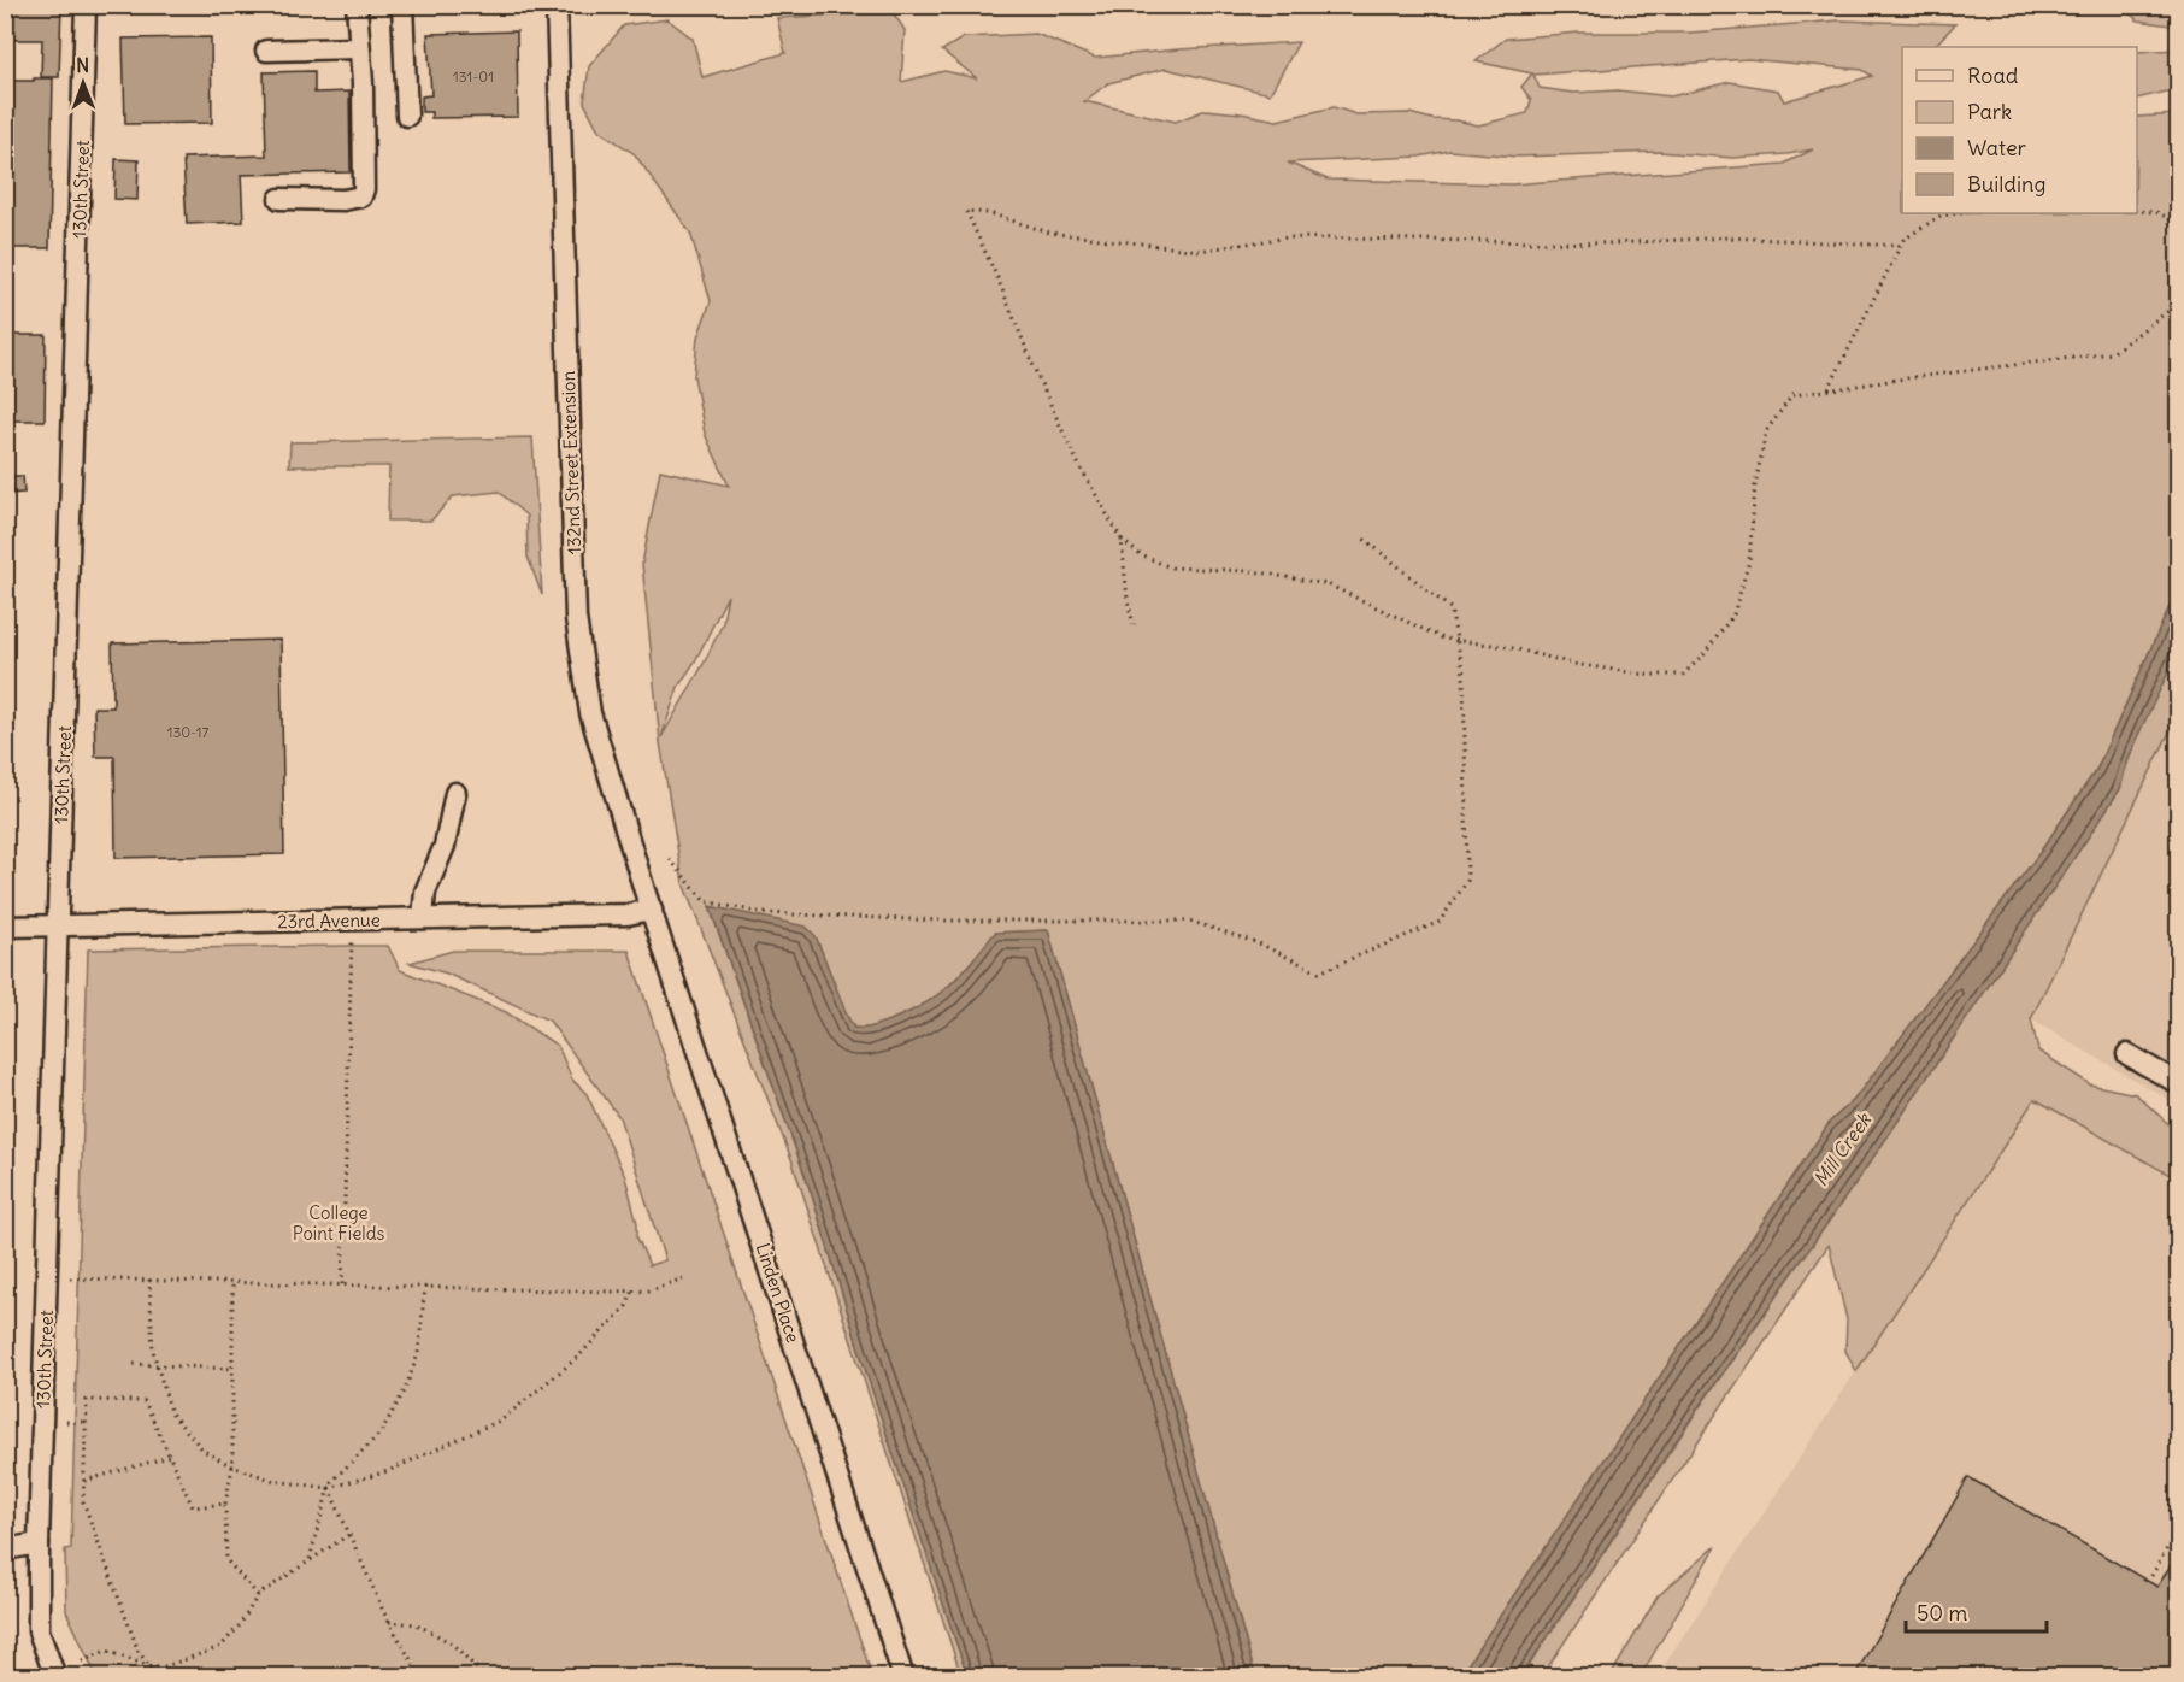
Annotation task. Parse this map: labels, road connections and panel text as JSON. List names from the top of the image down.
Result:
{
  "streets": {
    "street": [
      "130th Street",
      "132nd Street Extension",
      "23rd Avenue",
      "Linden Place"
    ]
  },
  "crossings": [
    ["130th Street", "23rd Avenue"],
    ["132nd Street Extension", "23rd Avenue"],
    ["132nd Street Extension", "Linden Place"],
    ["23rd Avenue", "Linden Place"]
  ],
  "water": ["Mill Creek"],
  "parks": ["College Point Fields"],
  "house_numbers": ["131-01", "130-17"],
  "legend": [
    "Road",
    "Park",
    "Water",
    "Building"
  ],
  "scale_bar": "50 m",
  "north": "top"
}
